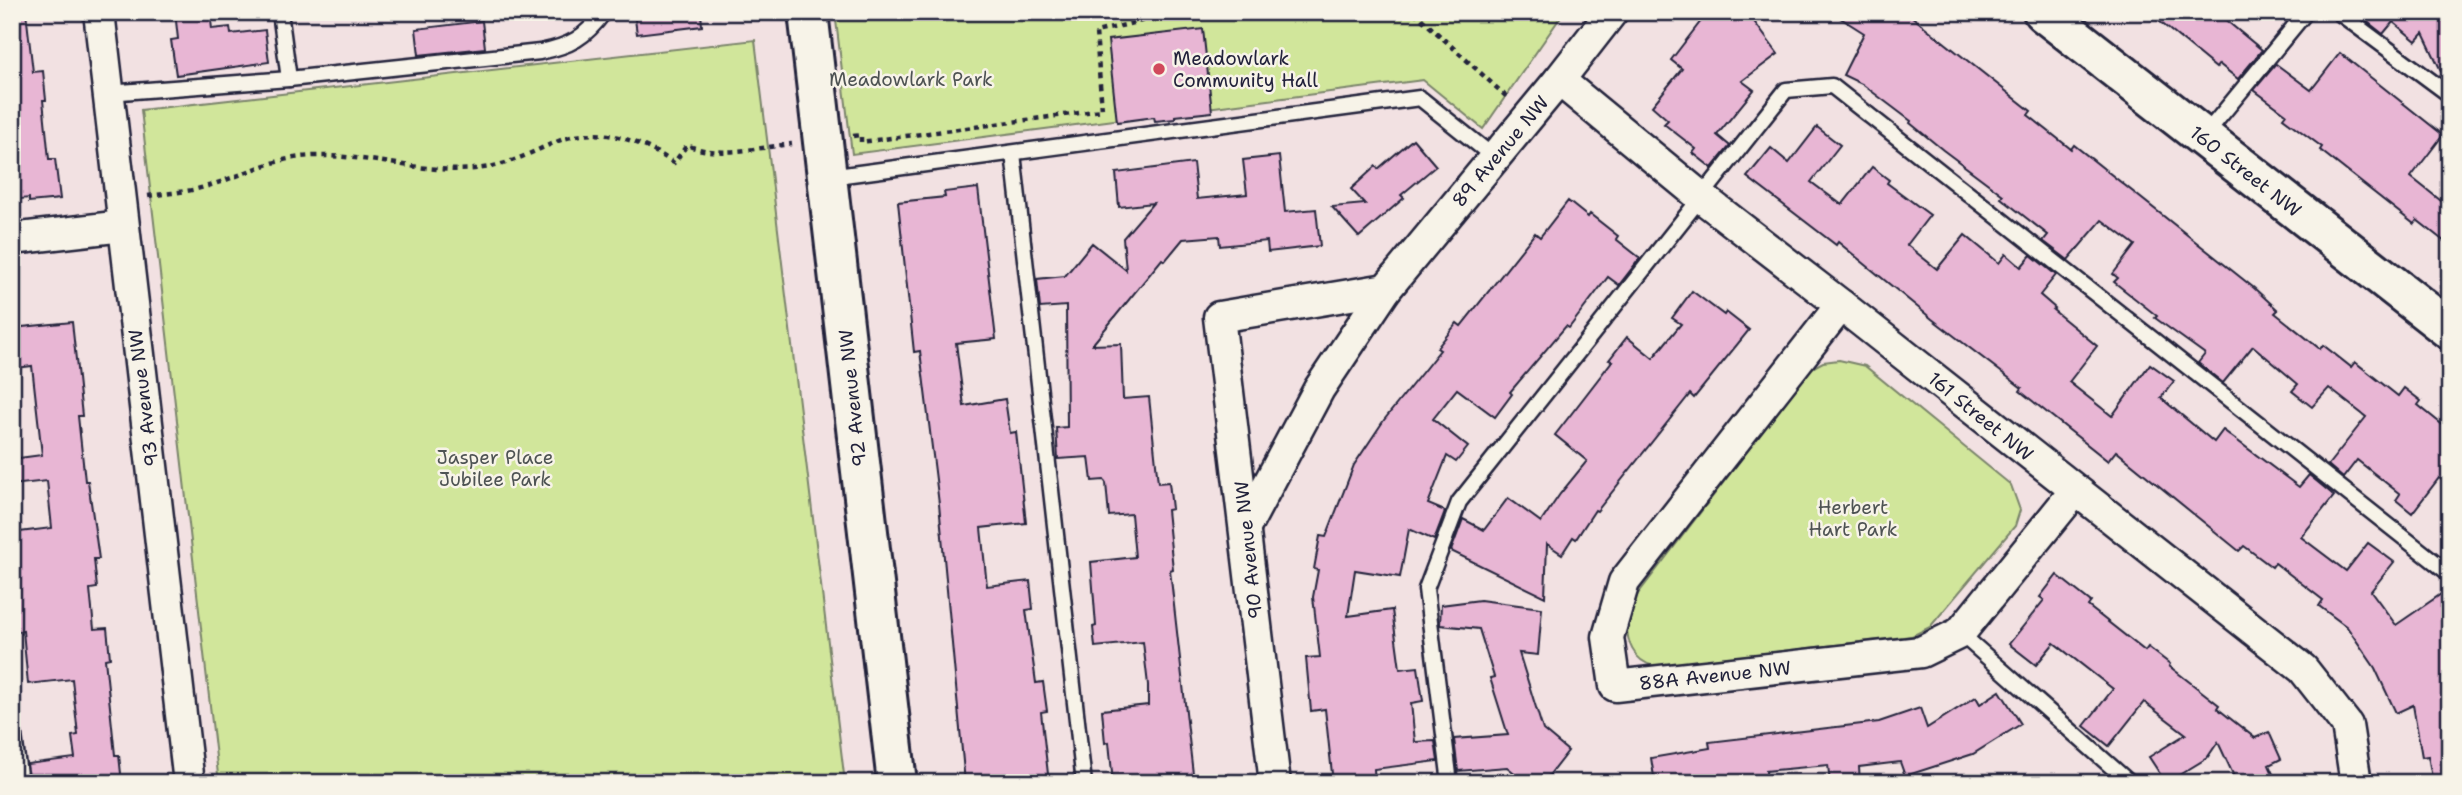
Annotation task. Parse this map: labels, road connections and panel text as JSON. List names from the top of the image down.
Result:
{
  "streets": {
    "street": [
      "89 Avenue NW",
      "160 Street NW",
      "93 Avenue NW",
      "92 Avenue NW",
      "161 Street NW",
      "90 Avenue NW",
      "88A Avenue NW"
    ]
  },
  "crossings": [
    ["89 Avenue NW", "161 Street NW"],
    ["89 Avenue NW", "90 Avenue NW"],
    ["161 Street NW", "88A Avenue NW"]
  ],
  "parks": ["Meadowlark Park", "Jasper Place Jubilee Park", "Herbert Hart Park"],
  "places": ["Meadowlark Community Hall"]
}
